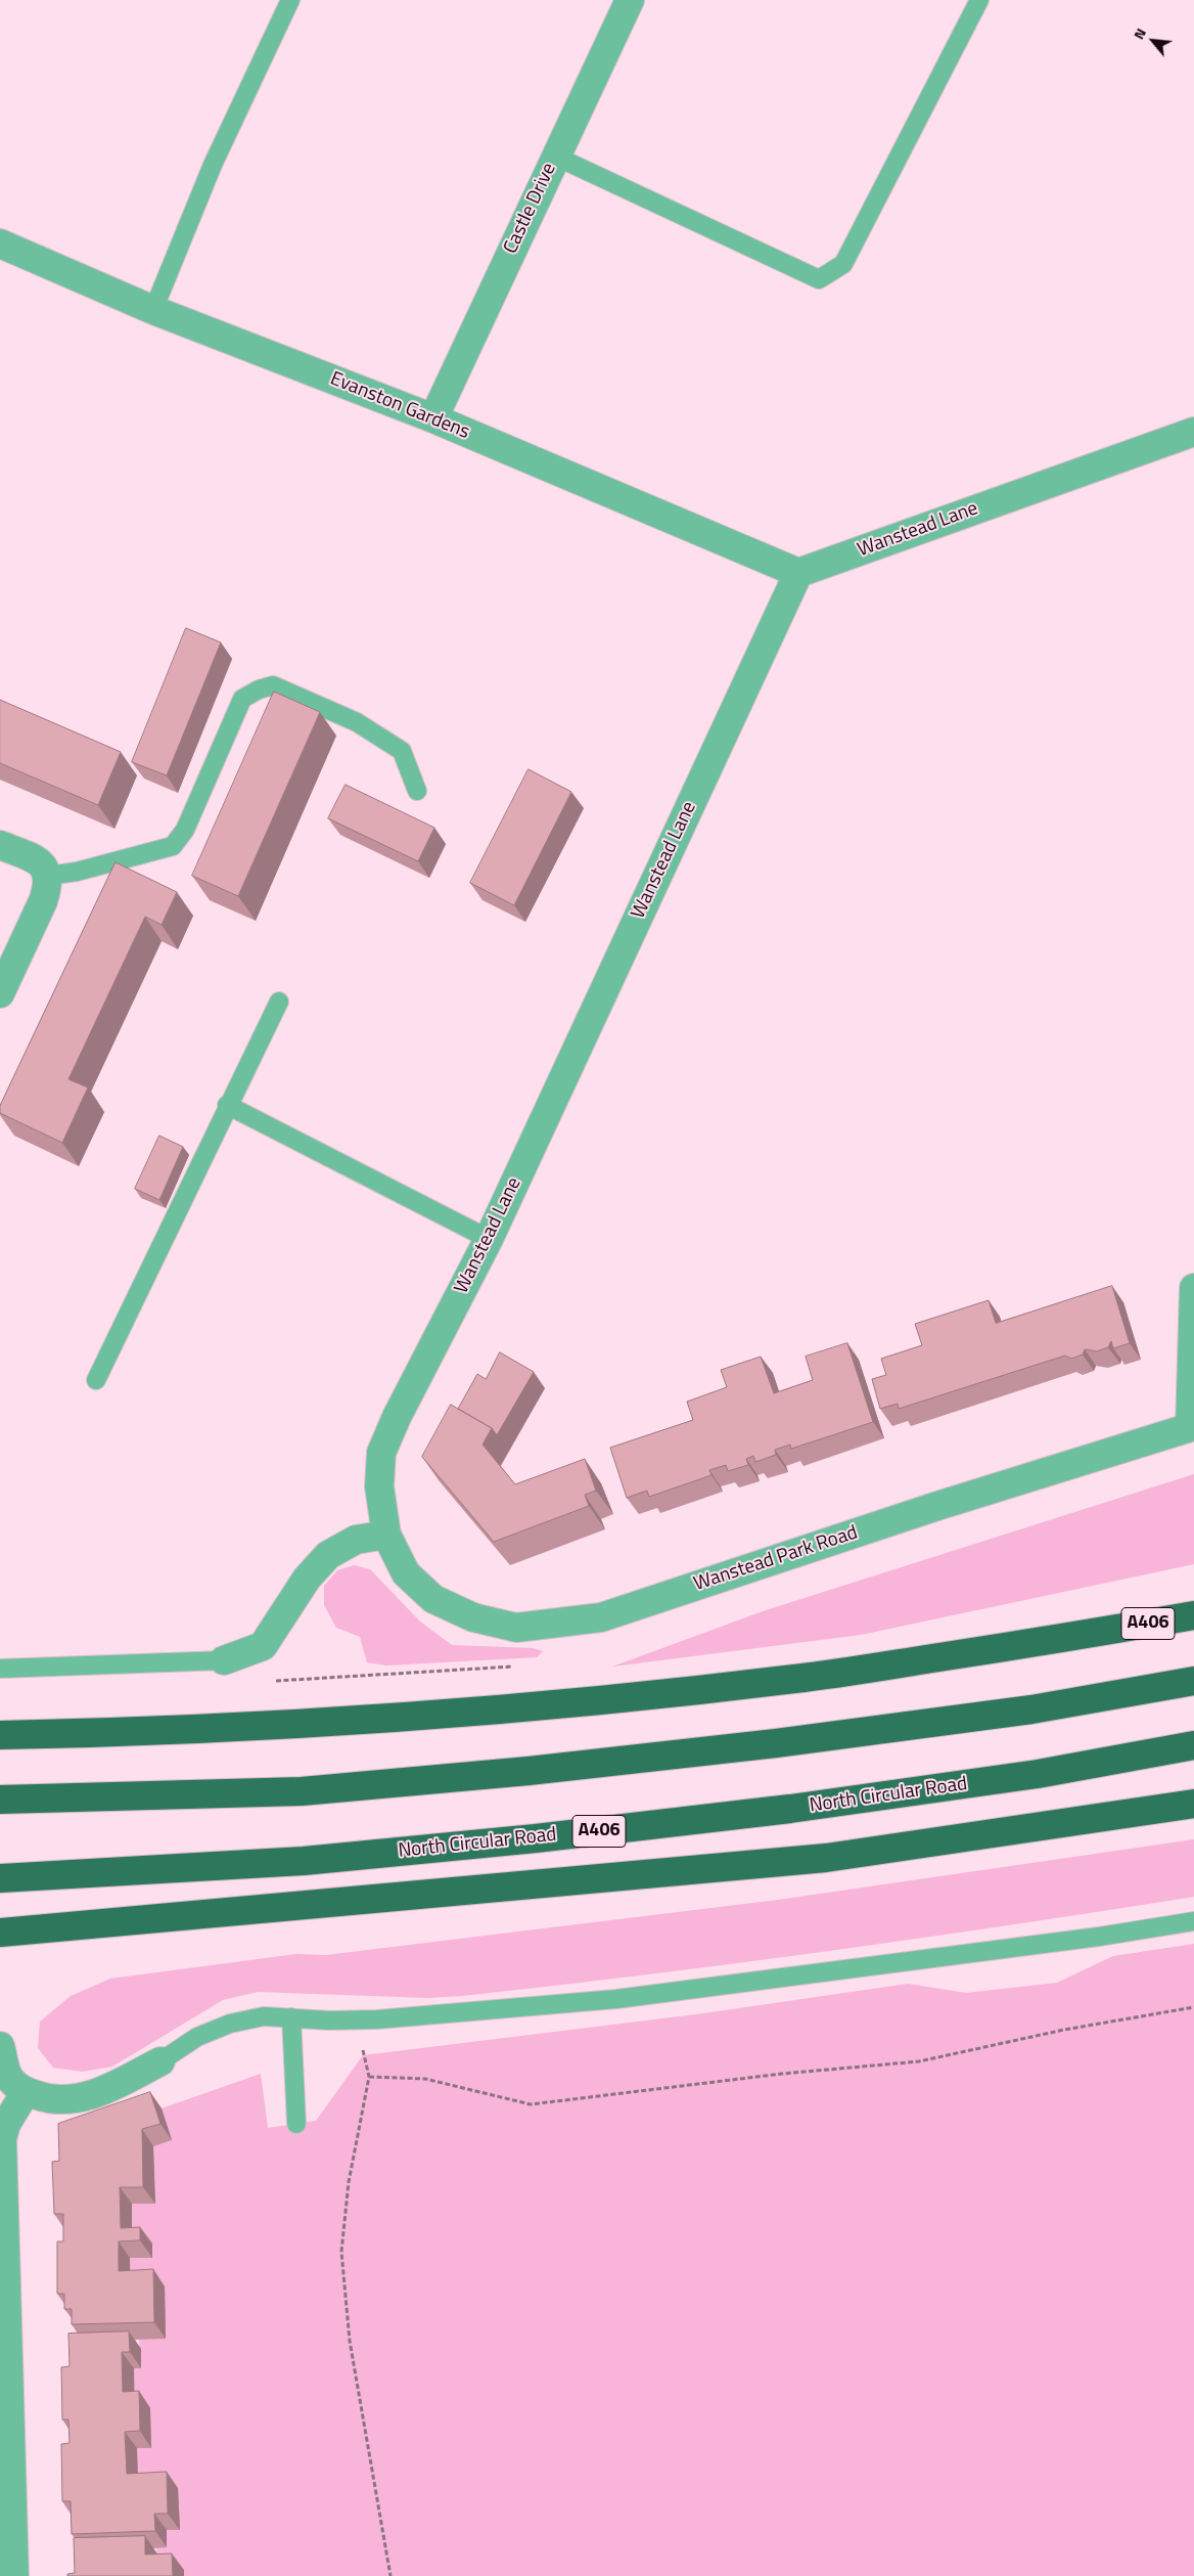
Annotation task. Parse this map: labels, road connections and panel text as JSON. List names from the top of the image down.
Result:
{
  "streets": {
    "highway": ["A406", "North Circular Road"],
    "street": [
      "Castle Drive",
      "Evanston Gardens",
      "Wanstead Lane",
      "Wanstead Park Road"
    ]
  },
  "crossings": [
    ["Castle Drive", "Evanston Gardens"],
    ["Evanston Gardens", "Wanstead Lane"],
    ["Wanstead Lane", "Wanstead Park Road"]
  ],
  "north": "top left"
}
